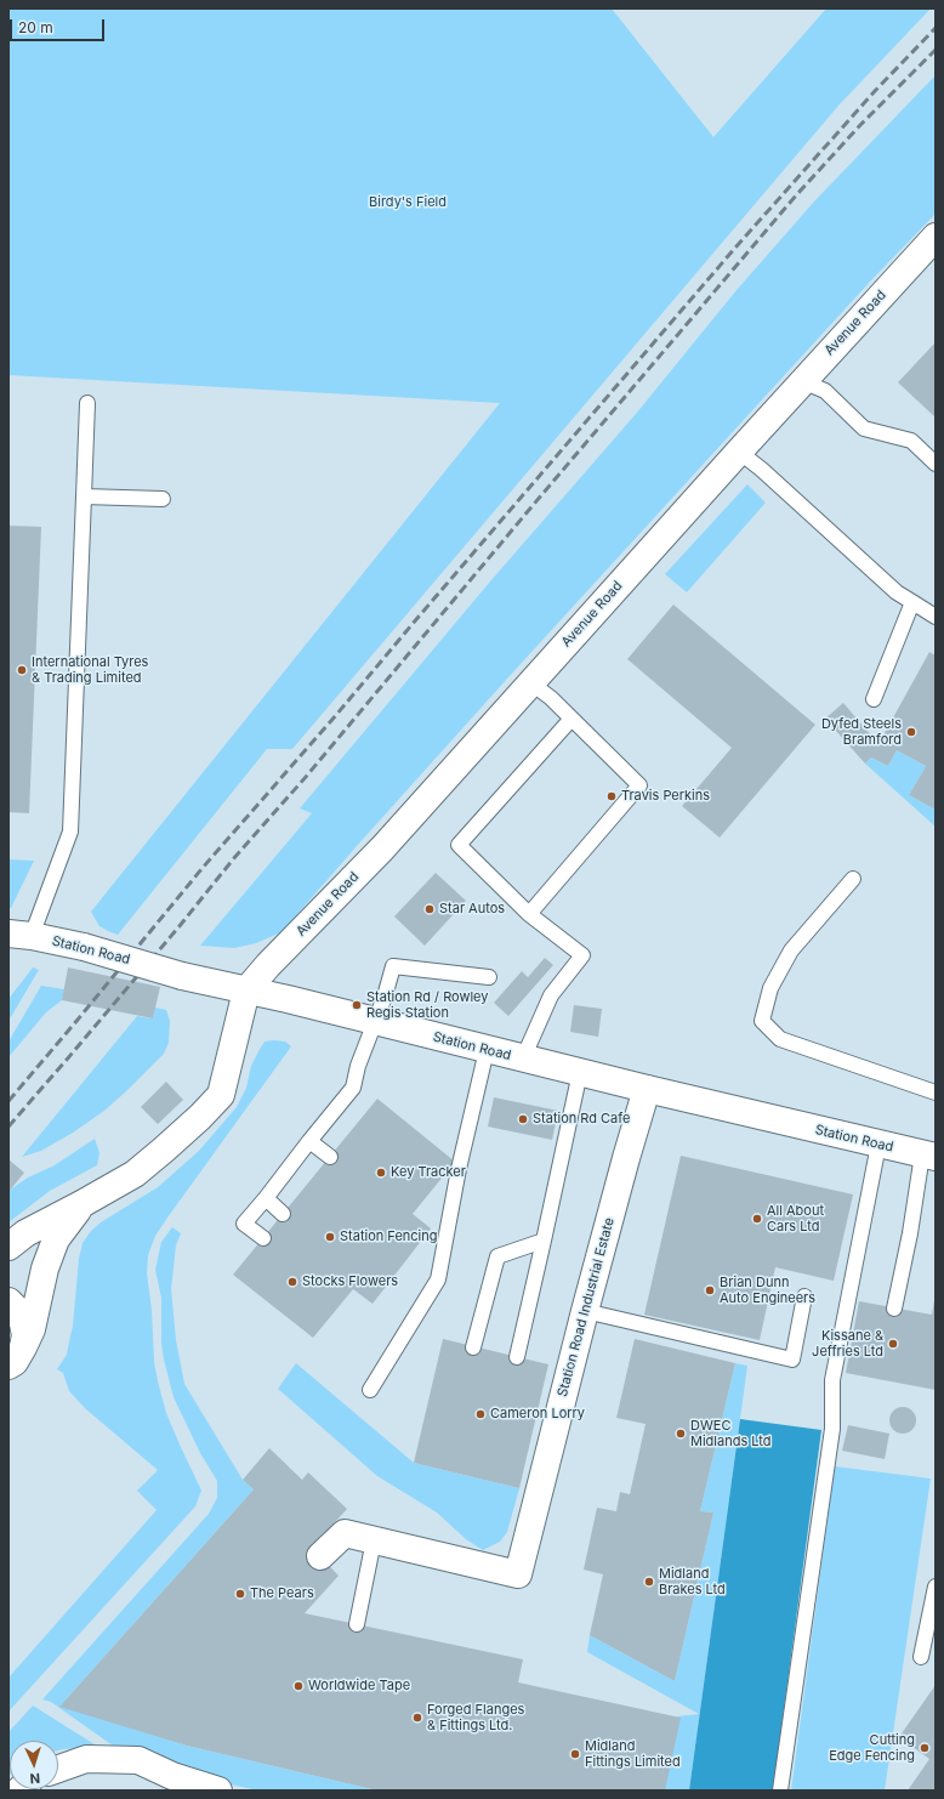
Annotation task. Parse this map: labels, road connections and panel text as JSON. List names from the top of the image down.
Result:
{
  "streets": {
    "street": ["Avenue Road", "Station Road", "Station Road Industrial Estate"]
  },
  "crossings": [
    ["Avenue Road", "Station Road"],
    ["Station Road", "Station Road Industrial Estate"]
  ],
  "parks": ["Birdy's Field"],
  "places": [
    "International Tyres & Trading Limited",
    "Dyfed Steels Bramford",
    "Travis Perkins",
    "Star Autos",
    "Station Rd / Rowley Regis Station",
    "Station Rd Cafe",
    "Key Tracker",
    "All About Cars Ltd",
    "Station Fencing",
    "Stocks Flowers",
    "Brian Dunn Auto Engineers",
    "Kissane & Jeffries Ltd",
    "Cameron Lorry",
    "DWEC Midlands Ltd",
    "Midland Brakes Ltd",
    "The Pears",
    "Worldwide Tape",
    "Forged Flanges & Fittings Ltd.",
    "Cutting Edge Fencing",
    "Midland Fittings Limited"
  ],
  "scale_bar": "20 m",
  "north": "bottom"
}
